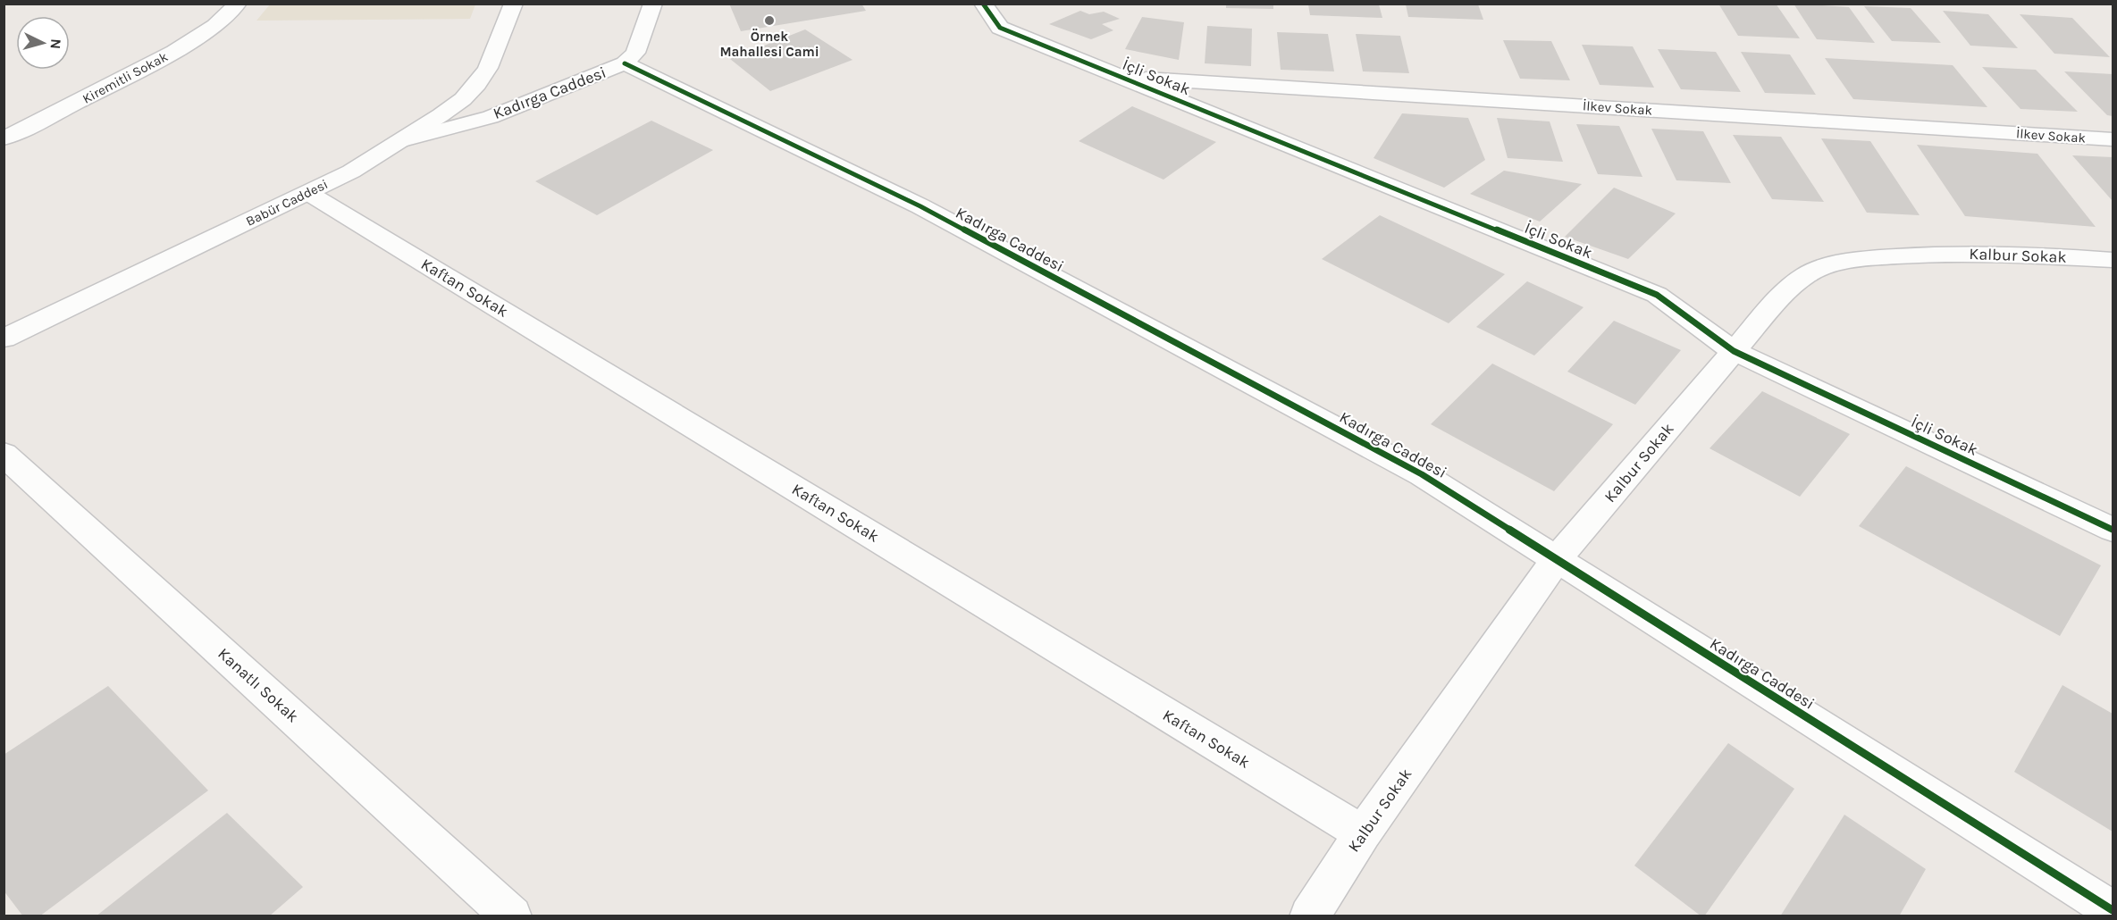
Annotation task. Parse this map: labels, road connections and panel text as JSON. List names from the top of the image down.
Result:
{
  "streets": {
    "street": [
      "İçli Sokak",
      "Kiremitli Sokak",
      "Kadırga Caddesi",
      "İlkev Sokak",
      "Babür Caddesi",
      "Kalbur Sokak",
      "Kaftan Sokak",
      "Kanatlı Sokak"
    ]
  },
  "crossings": [
    ["İçli Sokak", "İlkev Sokak"],
    ["İçli Sokak", "Kalbur Sokak"],
    ["Kadırga Caddesi", "Babür Caddesi"],
    ["Kadırga Caddesi", "Kalbur Sokak"],
    ["Babür Caddesi", "Kaftan Sokak"],
    ["Kalbur Sokak", "Kaftan Sokak"]
  ],
  "places": ["Örnek Mahallesi Cami"],
  "north": "right"
}
